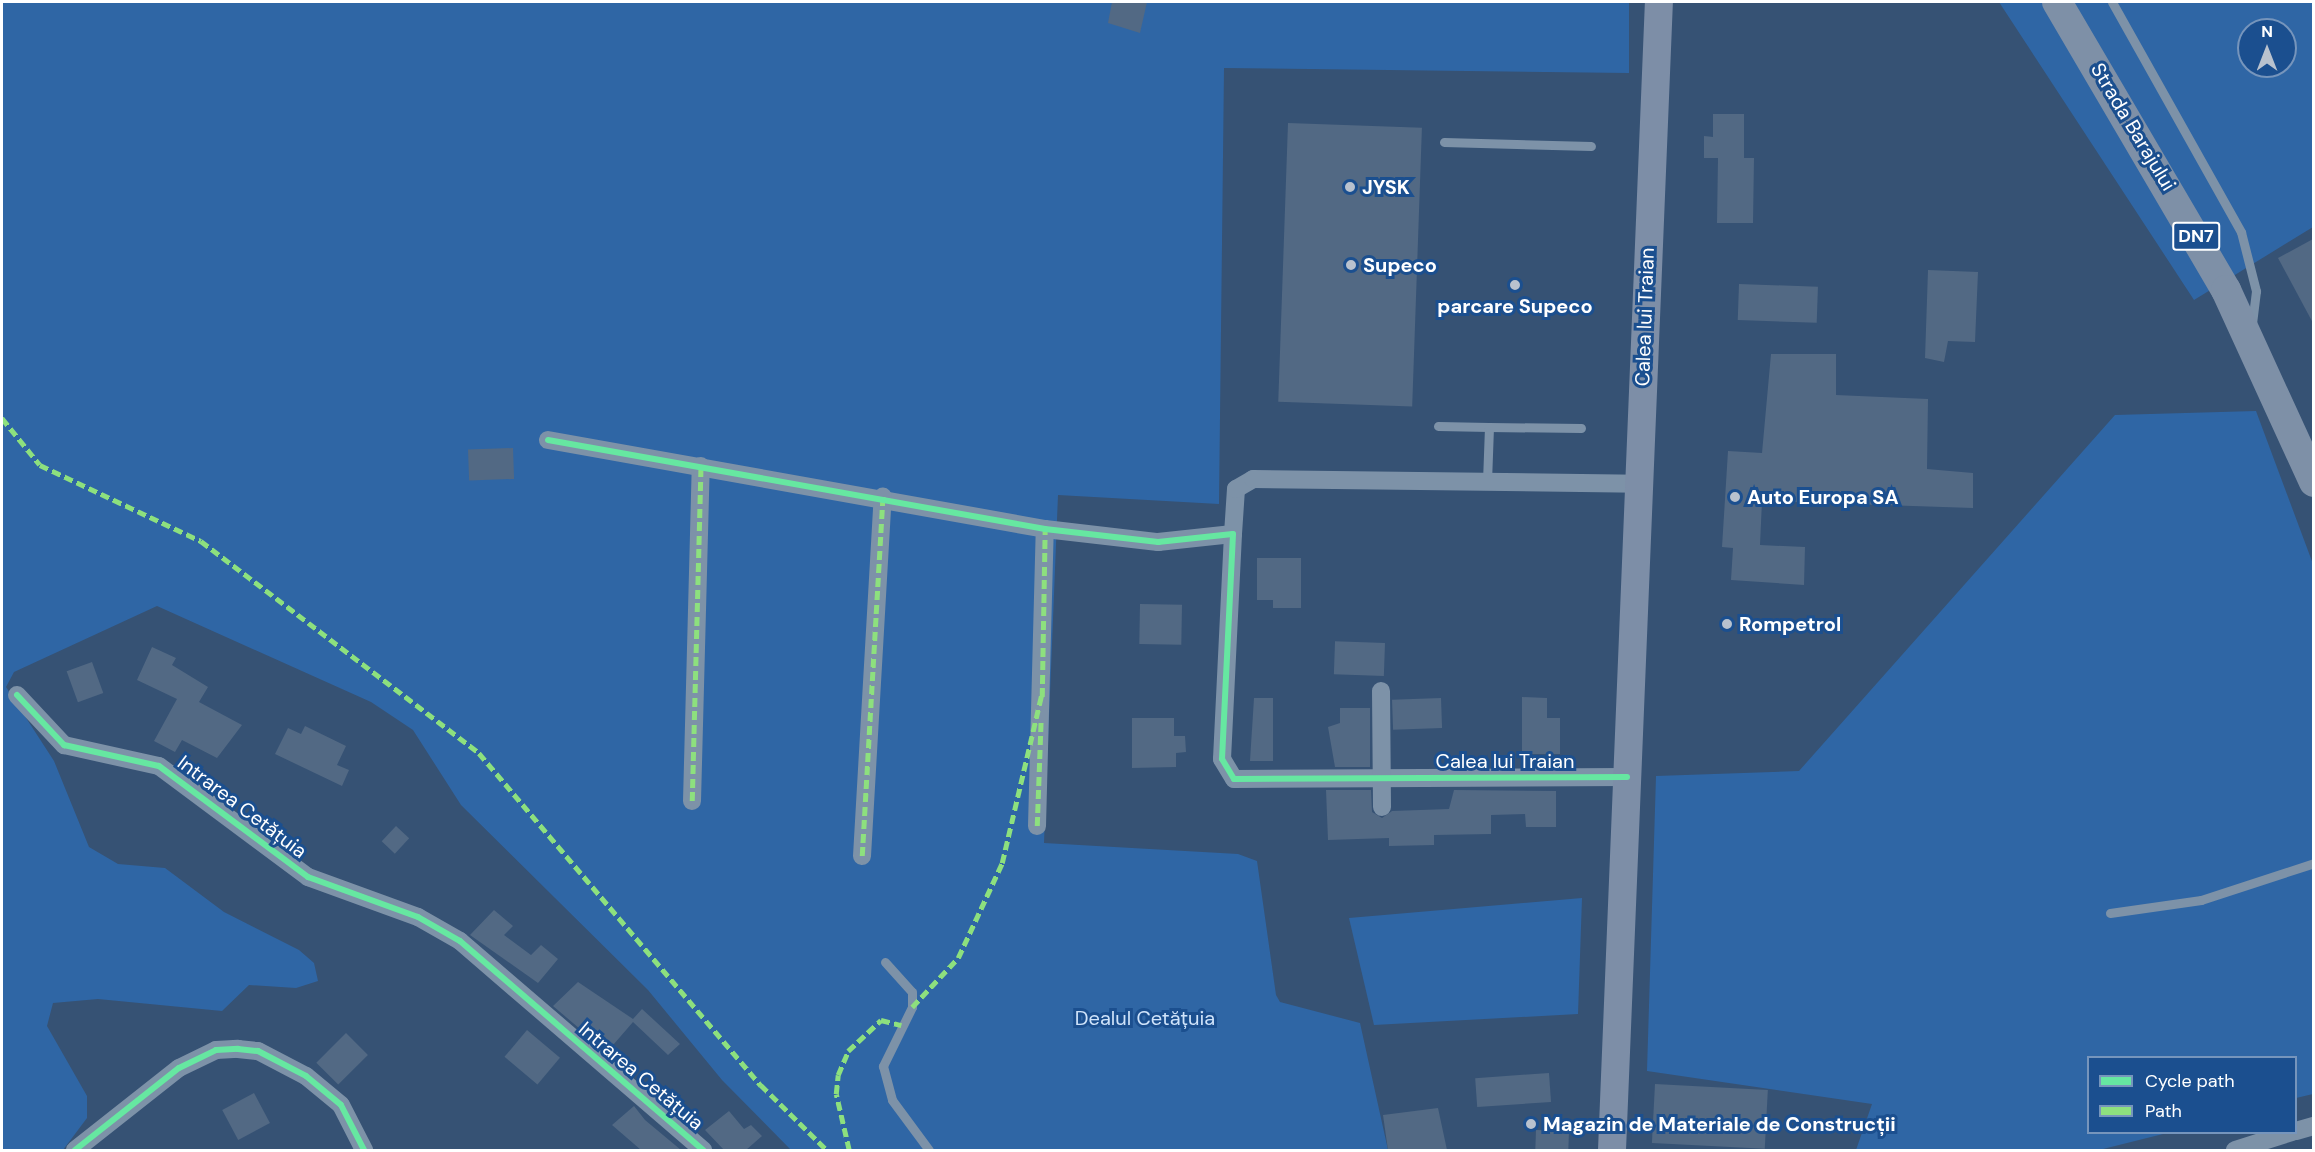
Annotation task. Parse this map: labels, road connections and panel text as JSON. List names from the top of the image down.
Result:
{
  "streets": {
    "highway": ["Strada Barajului", "DN7"],
    "main road": ["Calea lui Traian"],
    "street": ["Intrarea Cetățuia"]
  },
  "parks": ["Dealul Cetățuia"],
  "places": [
    "JYSK",
    "Supeco",
    "parcare Supeco",
    "Auto Europa SA",
    "Rompetrol",
    "Magazin de Materiale de Construcții"
  ],
  "legend": ["Cycle path", "Path"],
  "north": "top"
}
